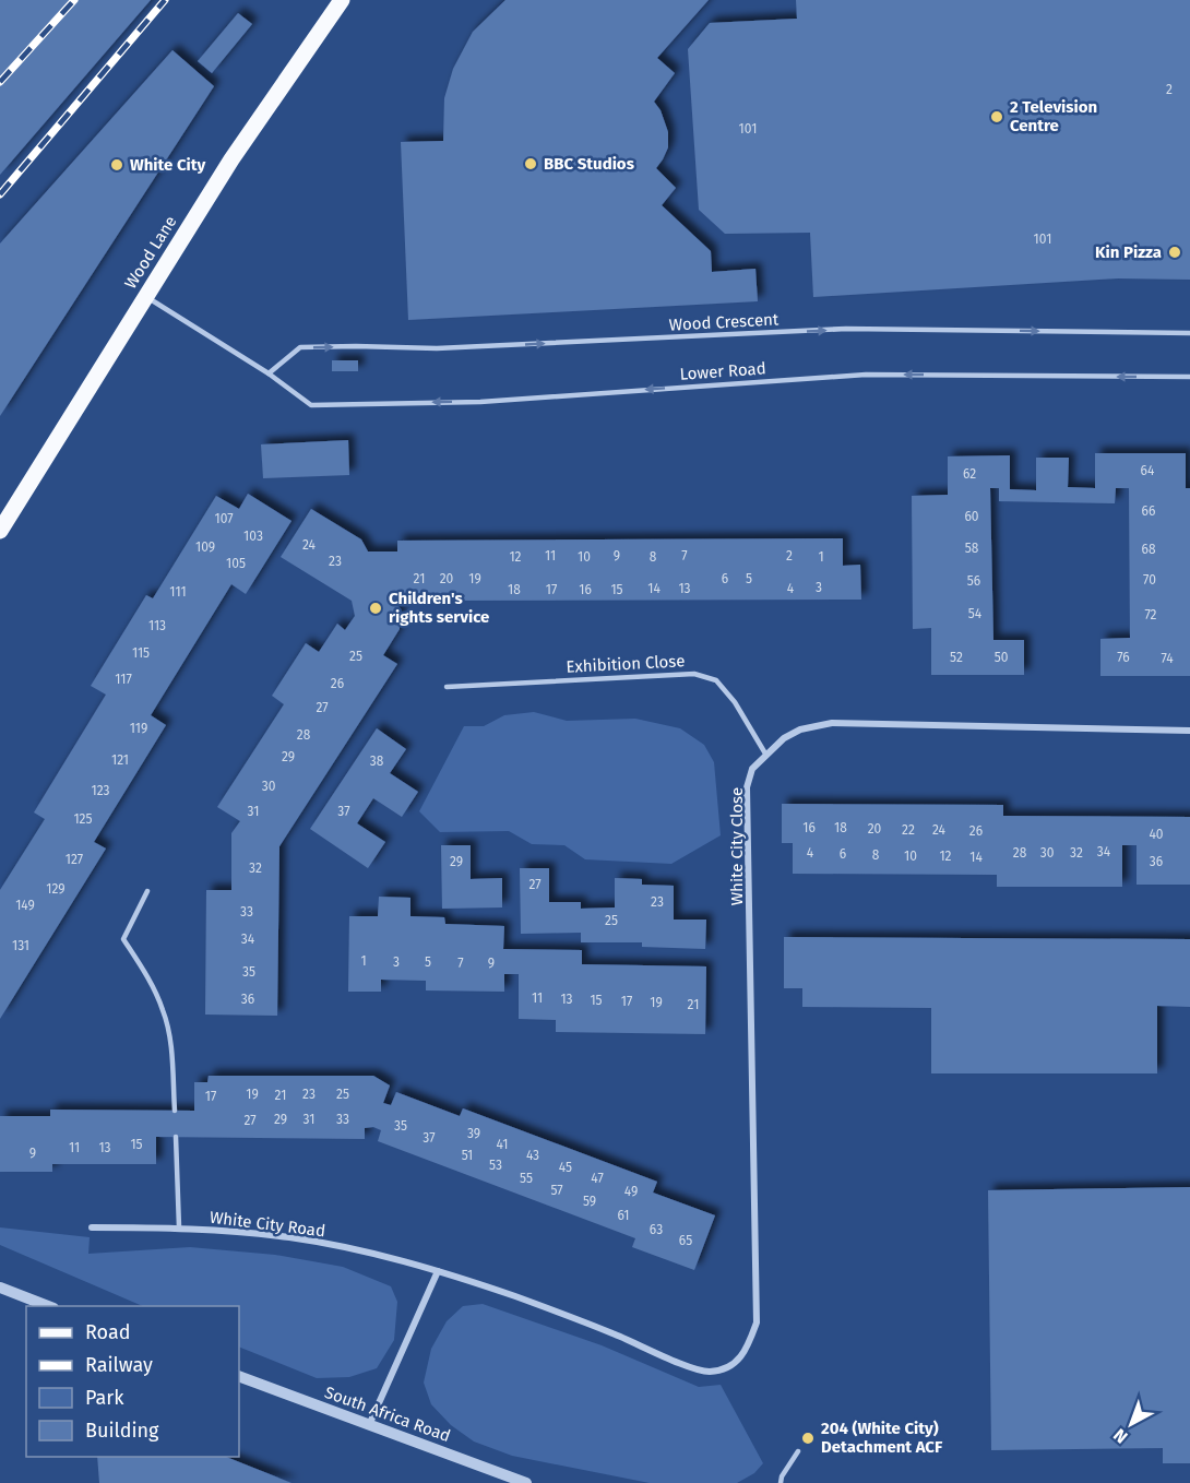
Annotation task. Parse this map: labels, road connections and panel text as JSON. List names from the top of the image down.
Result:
{
  "streets": {
    "main road": ["Wood Lane"],
    "street": ["White City Close", "White City Road", "South Africa Road"],
    "lane": ["Wood Crescent", "Lower Road", "Exhibition Close"]
  },
  "crossings": [
    ["Wood Lane", "Lower Road"],
    ["Wood Crescent", "Lower Road"],
    ["Exhibition Close", "White City Close"],
    ["White City Close", "White City Road"]
  ],
  "one_way": ["Wood Crescent", "Lower Road"],
  "places": [
    "2 Television Centre",
    "BBC Studios",
    "White City",
    "Kin Pizza",
    "Children's rights service",
    "204 (White City) Detachment ACF"
  ],
  "house_numbers": [
    "2",
    "101",
    "101",
    "64",
    "62",
    "66",
    "60",
    "107",
    "103",
    "24",
    "109",
    "58",
    "68",
    "11",
    "9",
    "7",
    "2",
    "12",
    "10",
    "8",
    "1",
    "23",
    "105",
    "21",
    "20",
    "19",
    "6",
    "5",
    "70",
    "56",
    "3",
    "14",
    "13",
    "4",
    "18",
    "17",
    "16",
    "15",
    "111",
    "54",
    "72",
    "113",
    "115",
    "25",
    "52",
    "50",
    "76",
    "74",
    "117",
    "26",
    "27",
    "119",
    "28",
    "29",
    "121",
    "38",
    "30",
    "123",
    "31",
    "37",
    "125",
    "16",
    "18",
    "20",
    "22",
    "24",
    "26",
    "40",
    "34",
    "4",
    "28",
    "30",
    "32",
    "6",
    "8",
    "10",
    "12",
    "14",
    "127",
    "29",
    "36",
    "32",
    "27",
    "129",
    "23",
    "149",
    "33",
    "25",
    "34",
    "131",
    "1",
    "3",
    "5",
    "7",
    "9",
    "35",
    "11",
    "36",
    "13",
    "15",
    "17",
    "19",
    "21",
    "19",
    "23",
    "25",
    "21",
    "17",
    "29",
    "31",
    "33",
    "27",
    "35",
    "39",
    "37",
    "15",
    "41",
    "11",
    "13",
    "9",
    "51",
    "43",
    "53",
    "45",
    "55",
    "47",
    "57",
    "49",
    "59",
    "61",
    "63",
    "65"
  ],
  "legend": [
    "Road",
    "Railway",
    "Park",
    "Building"
  ],
  "north": "bottom left"
}
